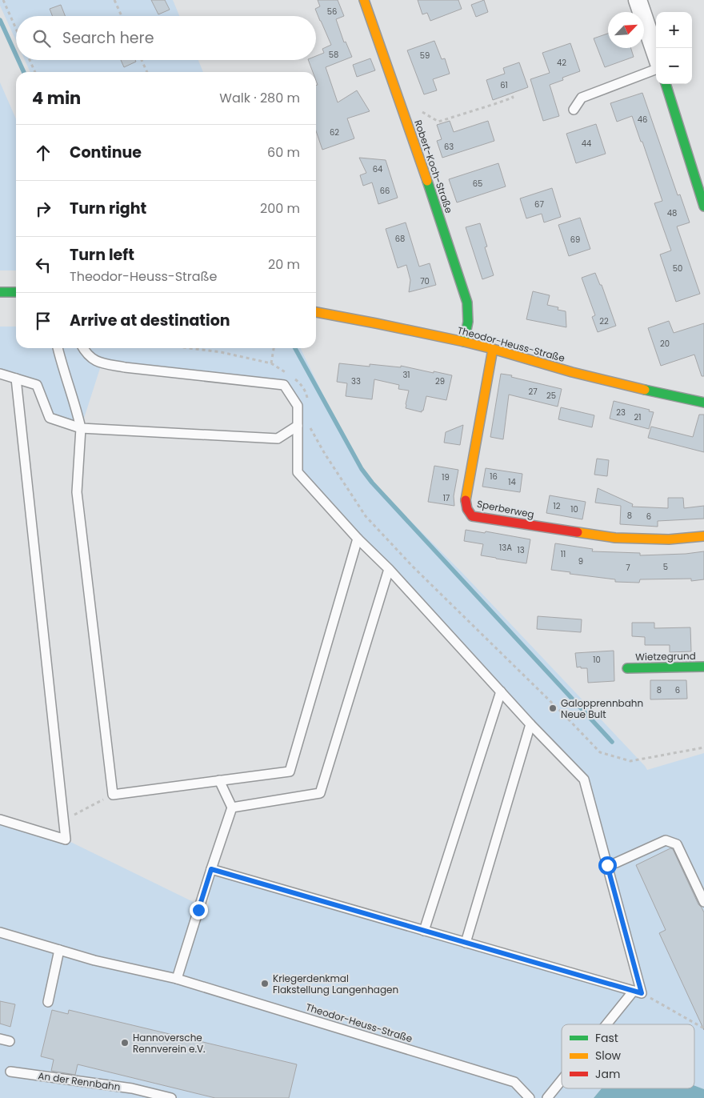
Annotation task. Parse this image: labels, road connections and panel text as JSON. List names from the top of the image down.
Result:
{
  "streets": {
    "street": [
      "Robert-Koch-Straße",
      "Theodor-Heuss-Straße",
      "Sperberweg",
      "Wietzegrund"
    ],
    "lane": ["An der Rennbahn"]
  },
  "crossings": [
    ["Robert-Koch-Straße", "Theodor-Heuss-Straße"],
    ["Theodor-Heuss-Straße", "Sperberweg"]
  ],
  "places": ["Galopprennbahn Neue Bult", "Kriegerdenkmal Flakstellung Langenhagen", "Hannoversche Rennverein e.V."],
  "house_numbers": [
    "56",
    "58",
    "59",
    "42",
    "61",
    "46",
    "62",
    "44",
    "63",
    "64",
    "65",
    "66",
    "67",
    "48",
    "68",
    "69",
    "50",
    "70",
    "22",
    "20",
    "31",
    "33",
    "29",
    "27",
    "25",
    "23",
    "21",
    "16",
    "19",
    "14",
    "17",
    "12",
    "10",
    "8",
    "6",
    "13A",
    "13",
    "11",
    "9",
    "5",
    "7",
    "10",
    "8",
    "6"
  ],
  "legend": ["Fast", "Slow", "Jam"],
  "north": "top right",
  "page": {
    "map_buttons": ["+", "−"],
    "search": "Search here",
    "heading": ["4 min", "Walk · 280 m"],
    "list": [
      ["Continue", "60 m"],
      ["Turn right", "200 m"],
      ["Turn left", "Theodor-Heuss-Straße", "20 m"],
      "Arrive at destination"
    ]
  }
}
